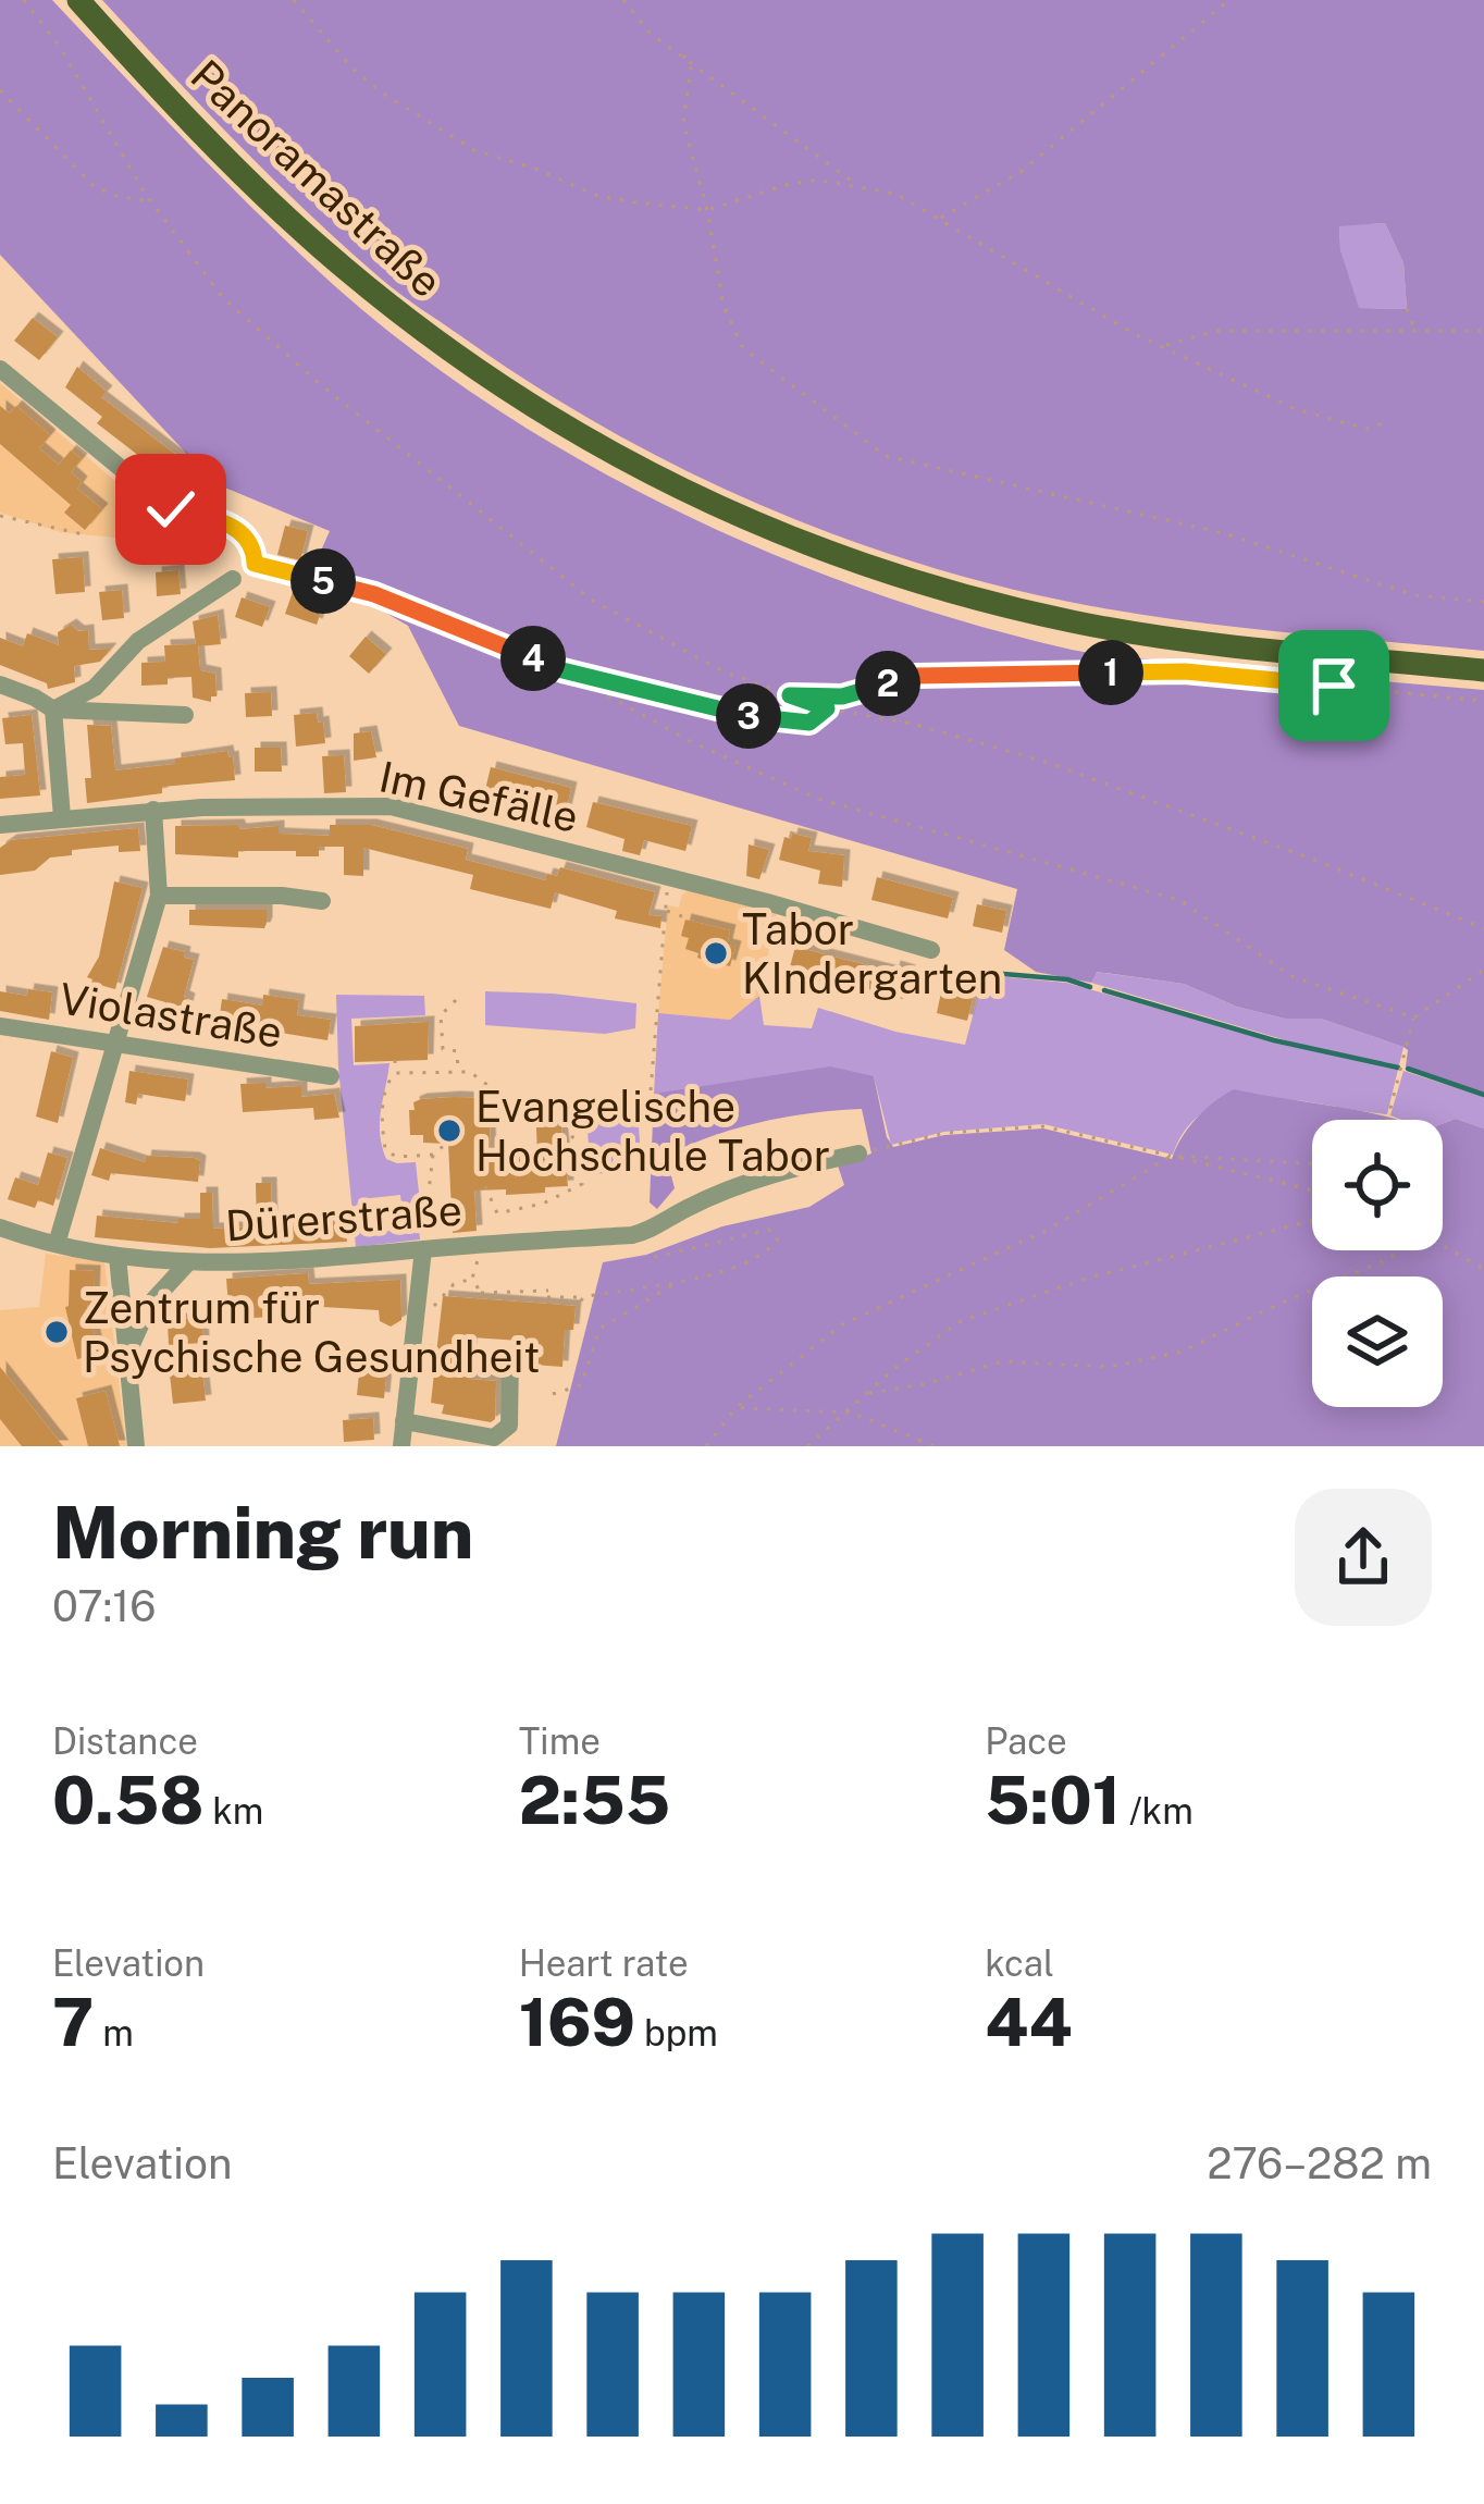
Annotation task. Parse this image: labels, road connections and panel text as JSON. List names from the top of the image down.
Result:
{
  "streets": {
    "main road": ["Panoramastraße"],
    "street": ["Im Gefälle", "Violastraße", "Dürerstraße"]
  },
  "places": ["Tabor KIndergarten", "Evangelische Hochschule Tabor", "Zentrum für Psychische Gesundheit"],
  "page": {
    "pins": [
      "5",
      "4",
      "1",
      "2",
      "3"
    ],
    "heading": ["Morning run", "07:16"],
    "stats": [
      ["Distance", "0.58 km"],
      ["Time", "2:55"],
      ["Pace", "5:01 /km"],
      ["Elevation", "7 m"],
      ["Heart rate", "169 bpm"],
      ["kcal", "44"]
    ],
    "chart": ["Elevation", "276–282 m"]
  }
}
